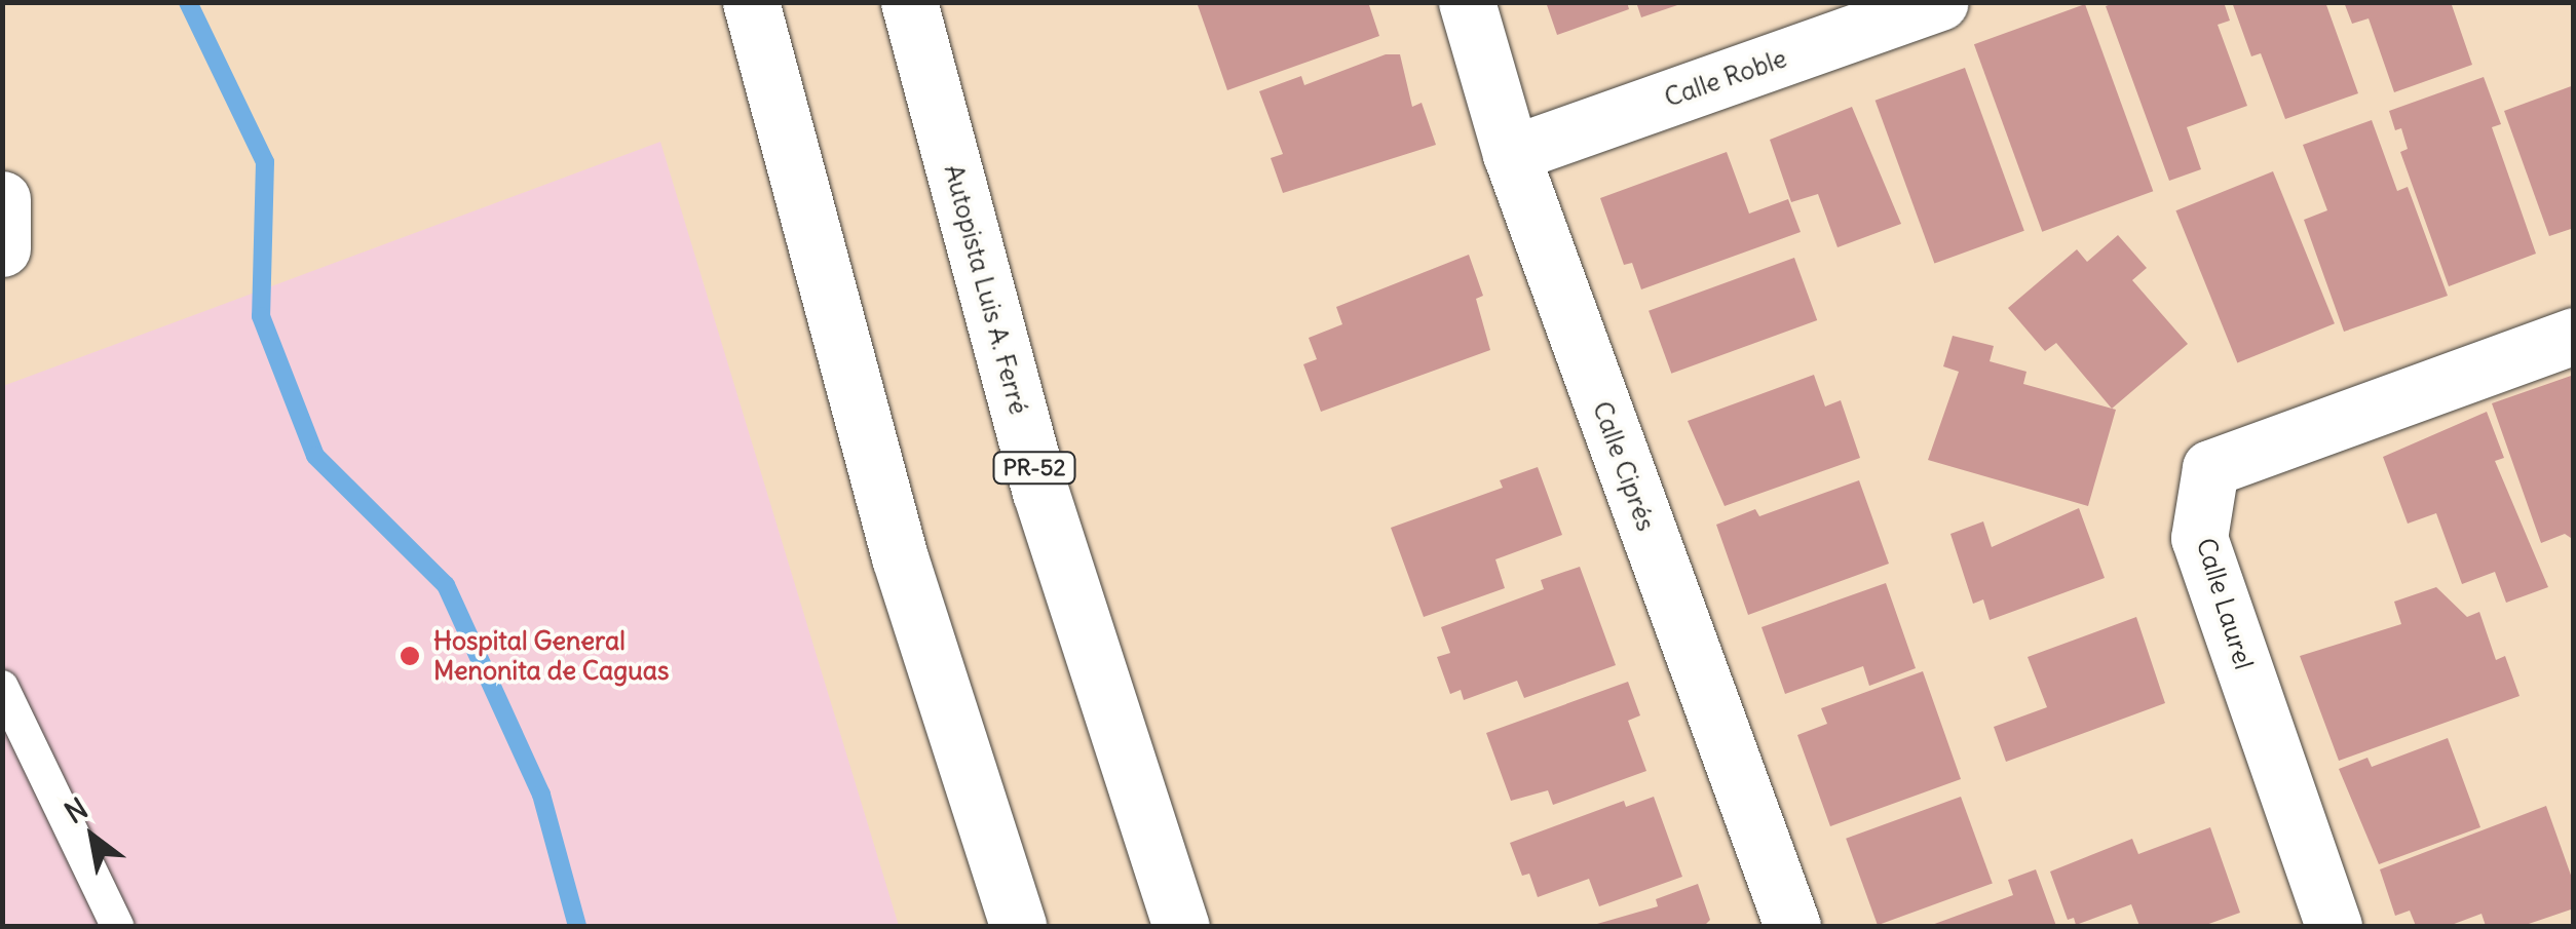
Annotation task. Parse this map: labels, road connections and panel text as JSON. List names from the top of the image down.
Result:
{
  "streets": {
    "main road": [
      "Calle Roble",
      "Autopista Luis A. Ferré",
      "Calle Ciprés",
      "PR-52",
      "Calle Laurel"
    ]
  },
  "crossings": [
    ["Calle Roble", "Calle Ciprés"]
  ],
  "places": ["Hospital General Menonita de Caguas"],
  "north": "top left"
}
